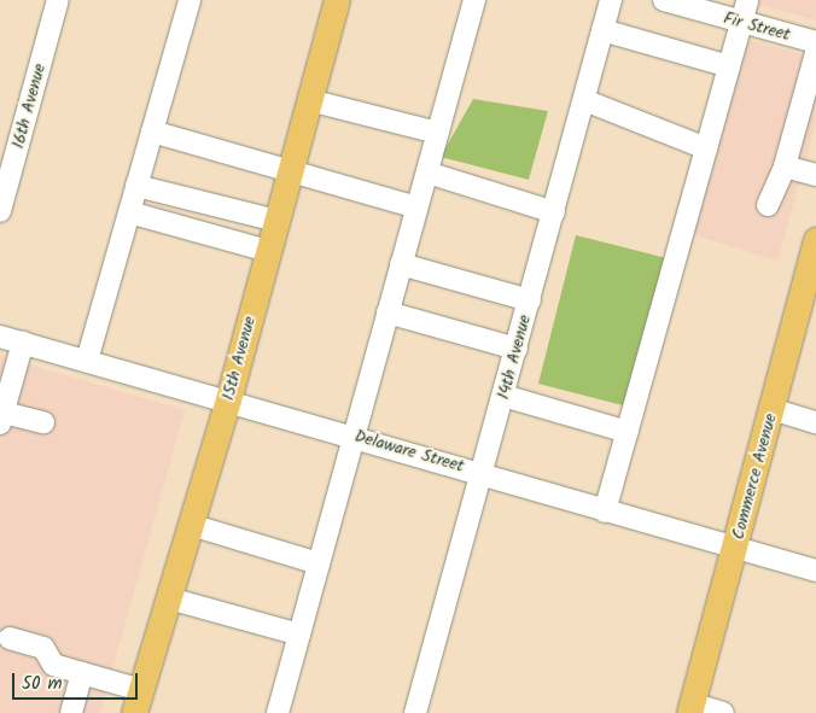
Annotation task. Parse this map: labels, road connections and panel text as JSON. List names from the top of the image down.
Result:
{
  "streets": {
    "main road": ["15th Avenue", "Commerce Avenue"],
    "street": [
      "Fir Street",
      "16th Avenue",
      "14th Avenue",
      "Delaware Street"
    ]
  },
  "crossings": [
    ["14th Avenue", "Delaware Street"],
    ["15th Avenue", "Delaware Street"],
    ["Delaware Street", "Commerce Avenue"]
  ],
  "scale_bar": "50 m"
}
